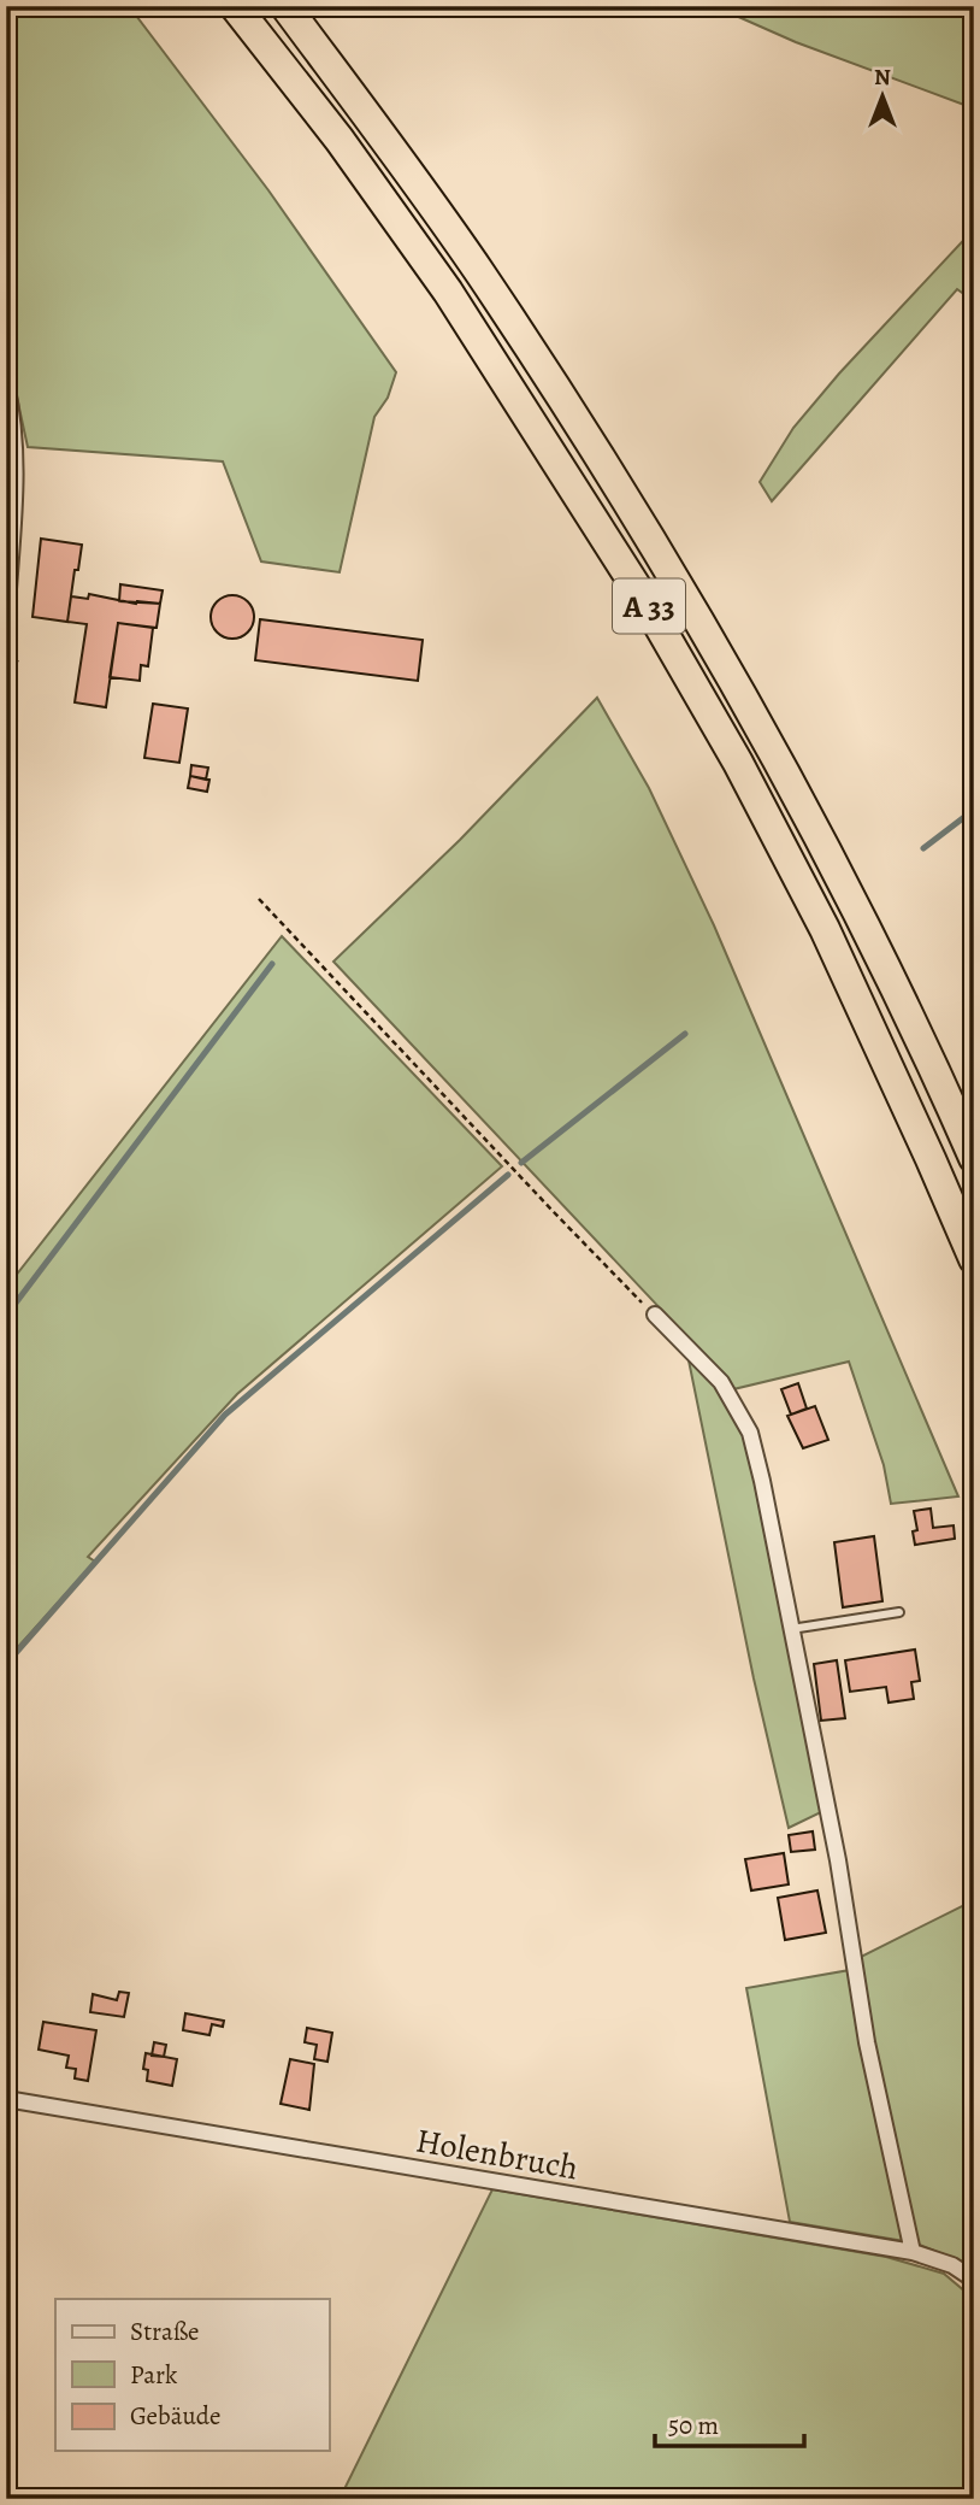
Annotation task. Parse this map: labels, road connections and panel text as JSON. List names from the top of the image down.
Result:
{
  "streets": {
    "highway": ["A 33"],
    "street": ["Holenbruch"]
  },
  "legend": ["Straße", "Park", "Gebäude"],
  "scale_bar": "50 m",
  "north": "top"
}
